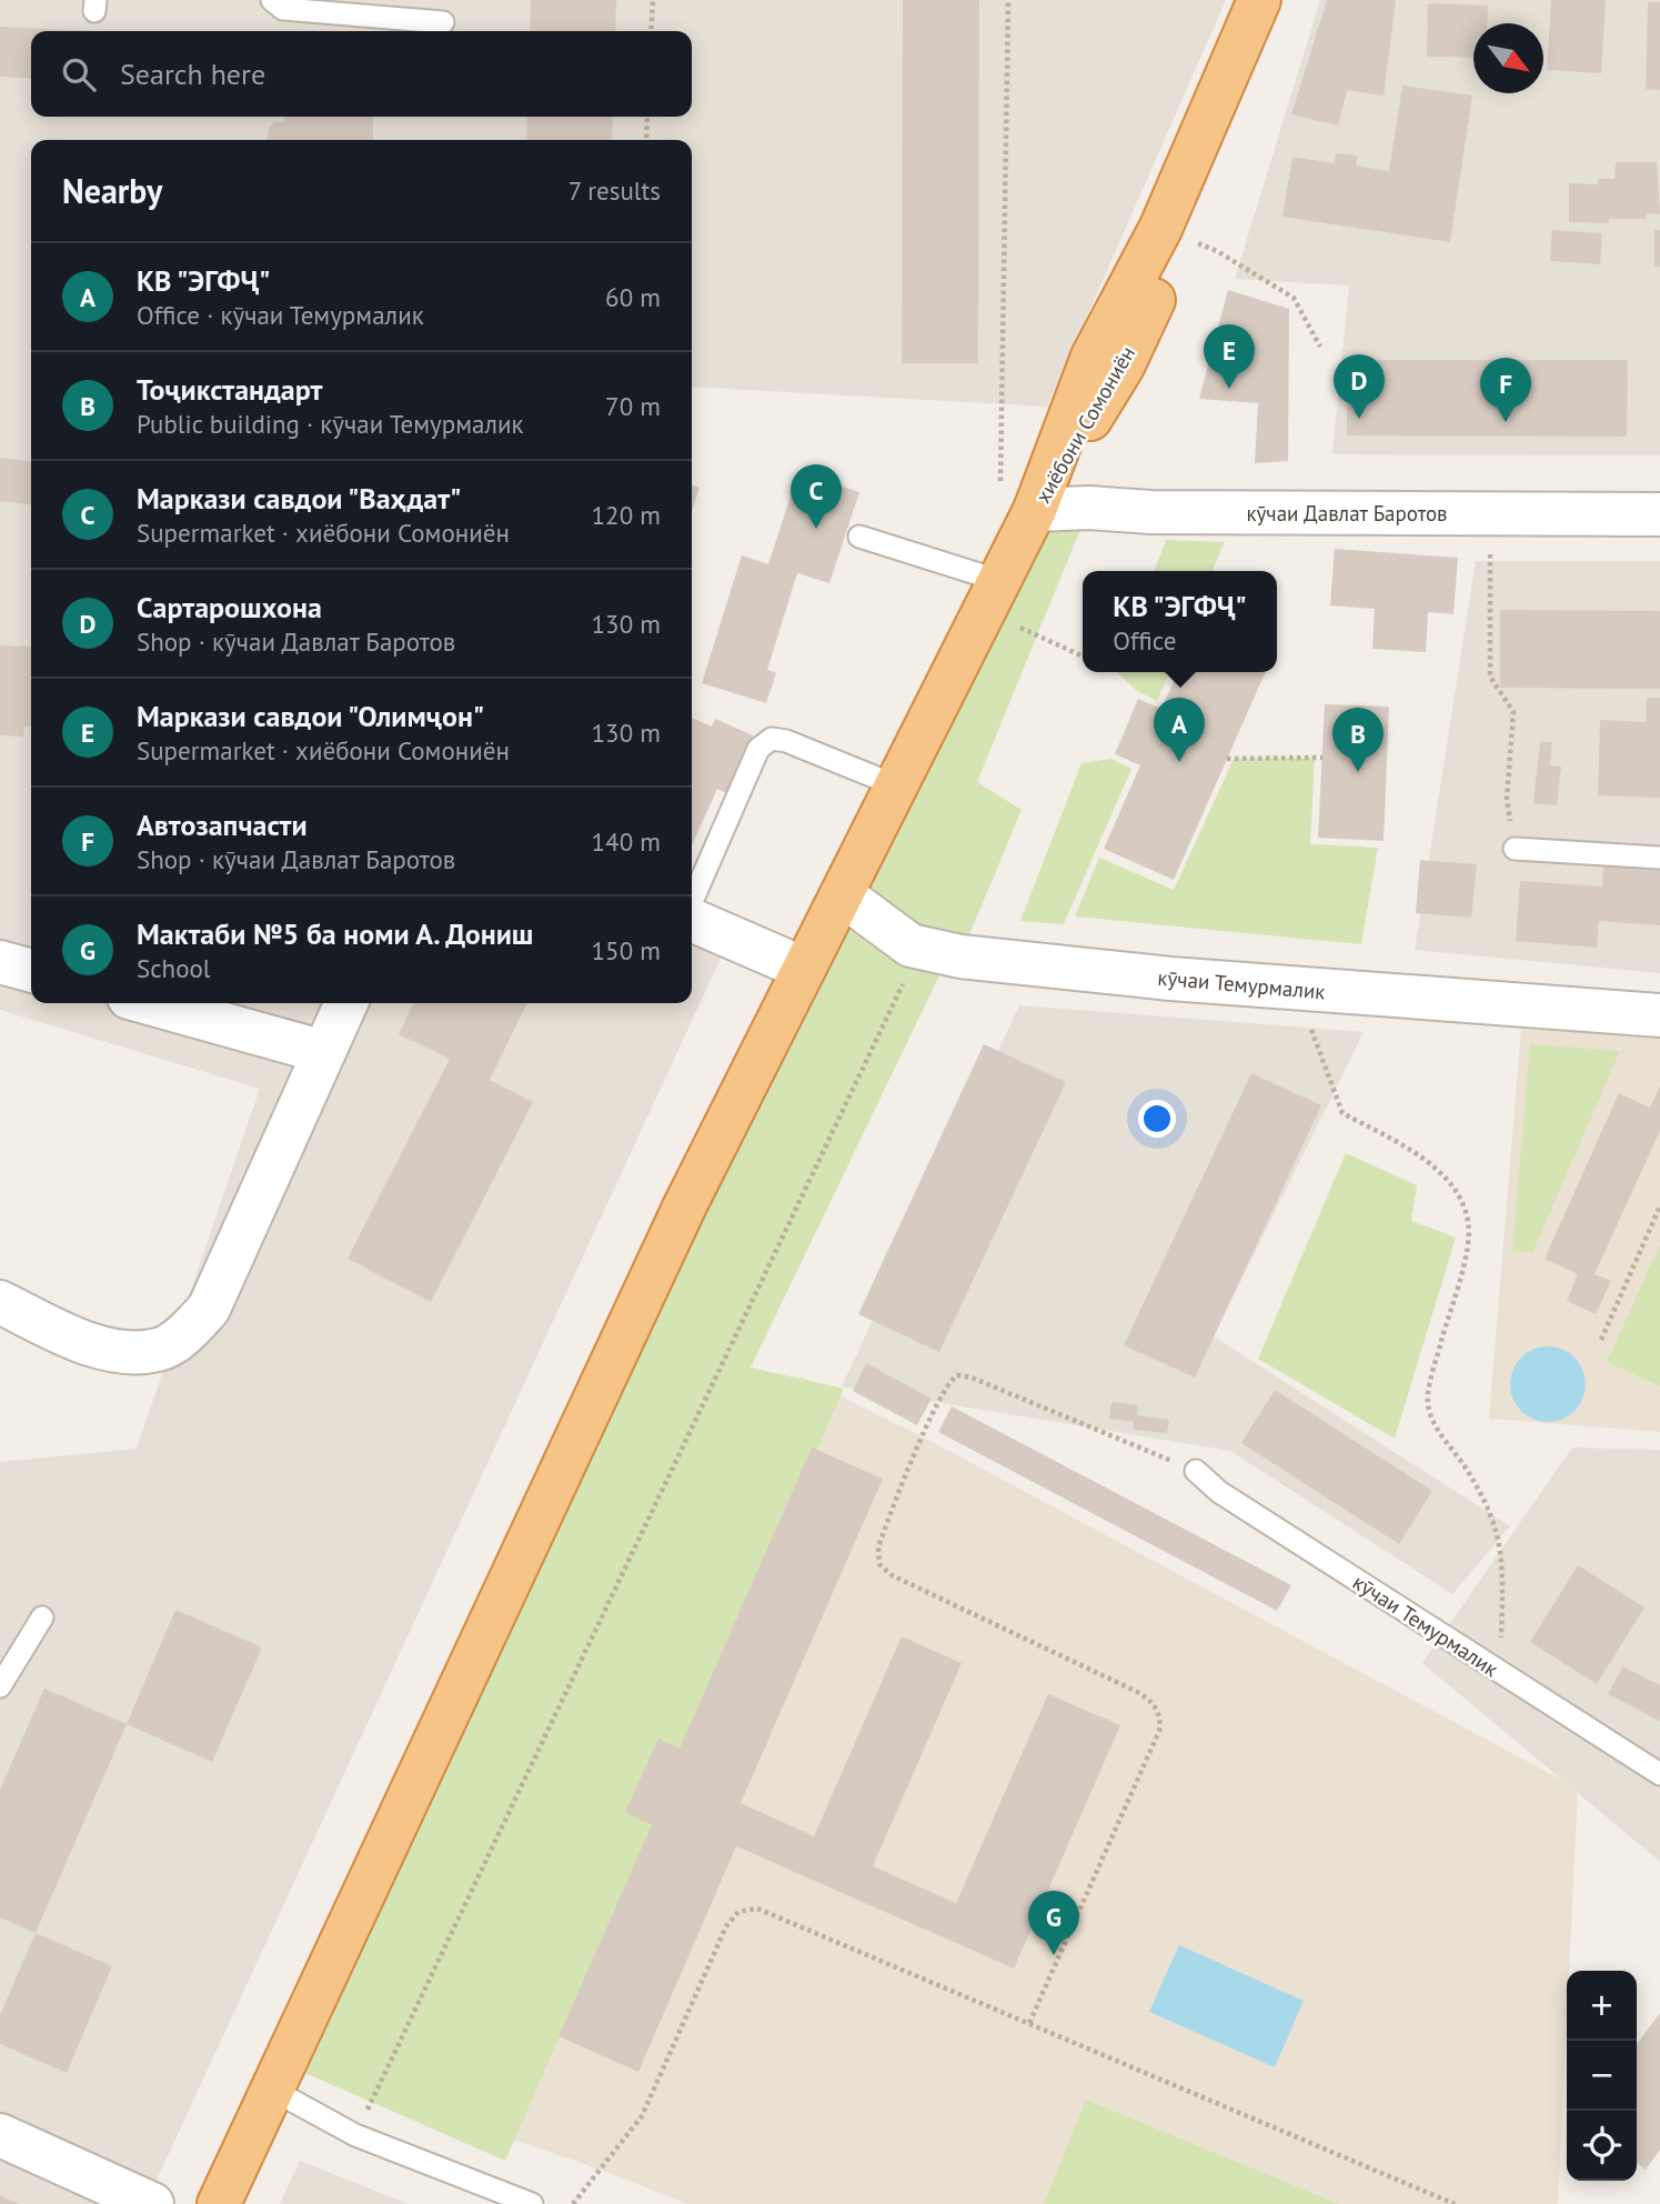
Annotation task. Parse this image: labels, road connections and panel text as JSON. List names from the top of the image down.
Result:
{
  "streets": {
    "highway": ["хиёбони Сомониён"],
    "street": ["кӯчаи Давлат Баротов", "кӯчаи Темурмалик"]
  },
  "crossings": [
    ["хиёбони Сомониён", "кӯчаи Давлат Баротов"]
  ],
  "north": "bottom right",
  "page": {
    "search": "Search here",
    "heading": ["Nearby", "7 results"],
    "list": [
      {
        "mark": "A",
        "name": "КВ \"ЭГФҶ\"",
        "note": "Office · кӯчаи Темурмалик",
        "value": "60 m"
      },
      {
        "mark": "B",
        "name": "Тоҷикстандарт",
        "note": "Public building · кӯчаи Темурмалик",
        "value": "70 m"
      },
      {
        "mark": "C",
        "name": "Маркази савдои \"Ваҳдат\"",
        "note": "Supermarket · хиёбони Сомониён",
        "value": "120 m"
      },
      {
        "mark": "D",
        "name": "Сартарошхона",
        "note": "Shop · кӯчаи Давлат Баротов",
        "value": "130 m"
      },
      {
        "mark": "E",
        "name": "Маркази савдои \"Олимҷон\"",
        "note": "Supermarket · хиёбони Сомониён",
        "value": "130 m"
      },
      {
        "mark": "F",
        "name": "Автозапчасти",
        "note": "Shop · кӯчаи Давлат Баротов",
        "value": "140 m"
      },
      {
        "mark": "G",
        "name": "Мактаби №5 ба номи А. Дониш",
        "note": "School",
        "value": "150 m"
      }
    ],
    "pins": [
      "E",
      "D",
      "F",
      "C",
      "A",
      "B",
      "G"
    ],
    "popup": ["КВ \"ЭГФҶ\"", "Office"],
    "map_buttons": ["+", "−"]
  }
}
